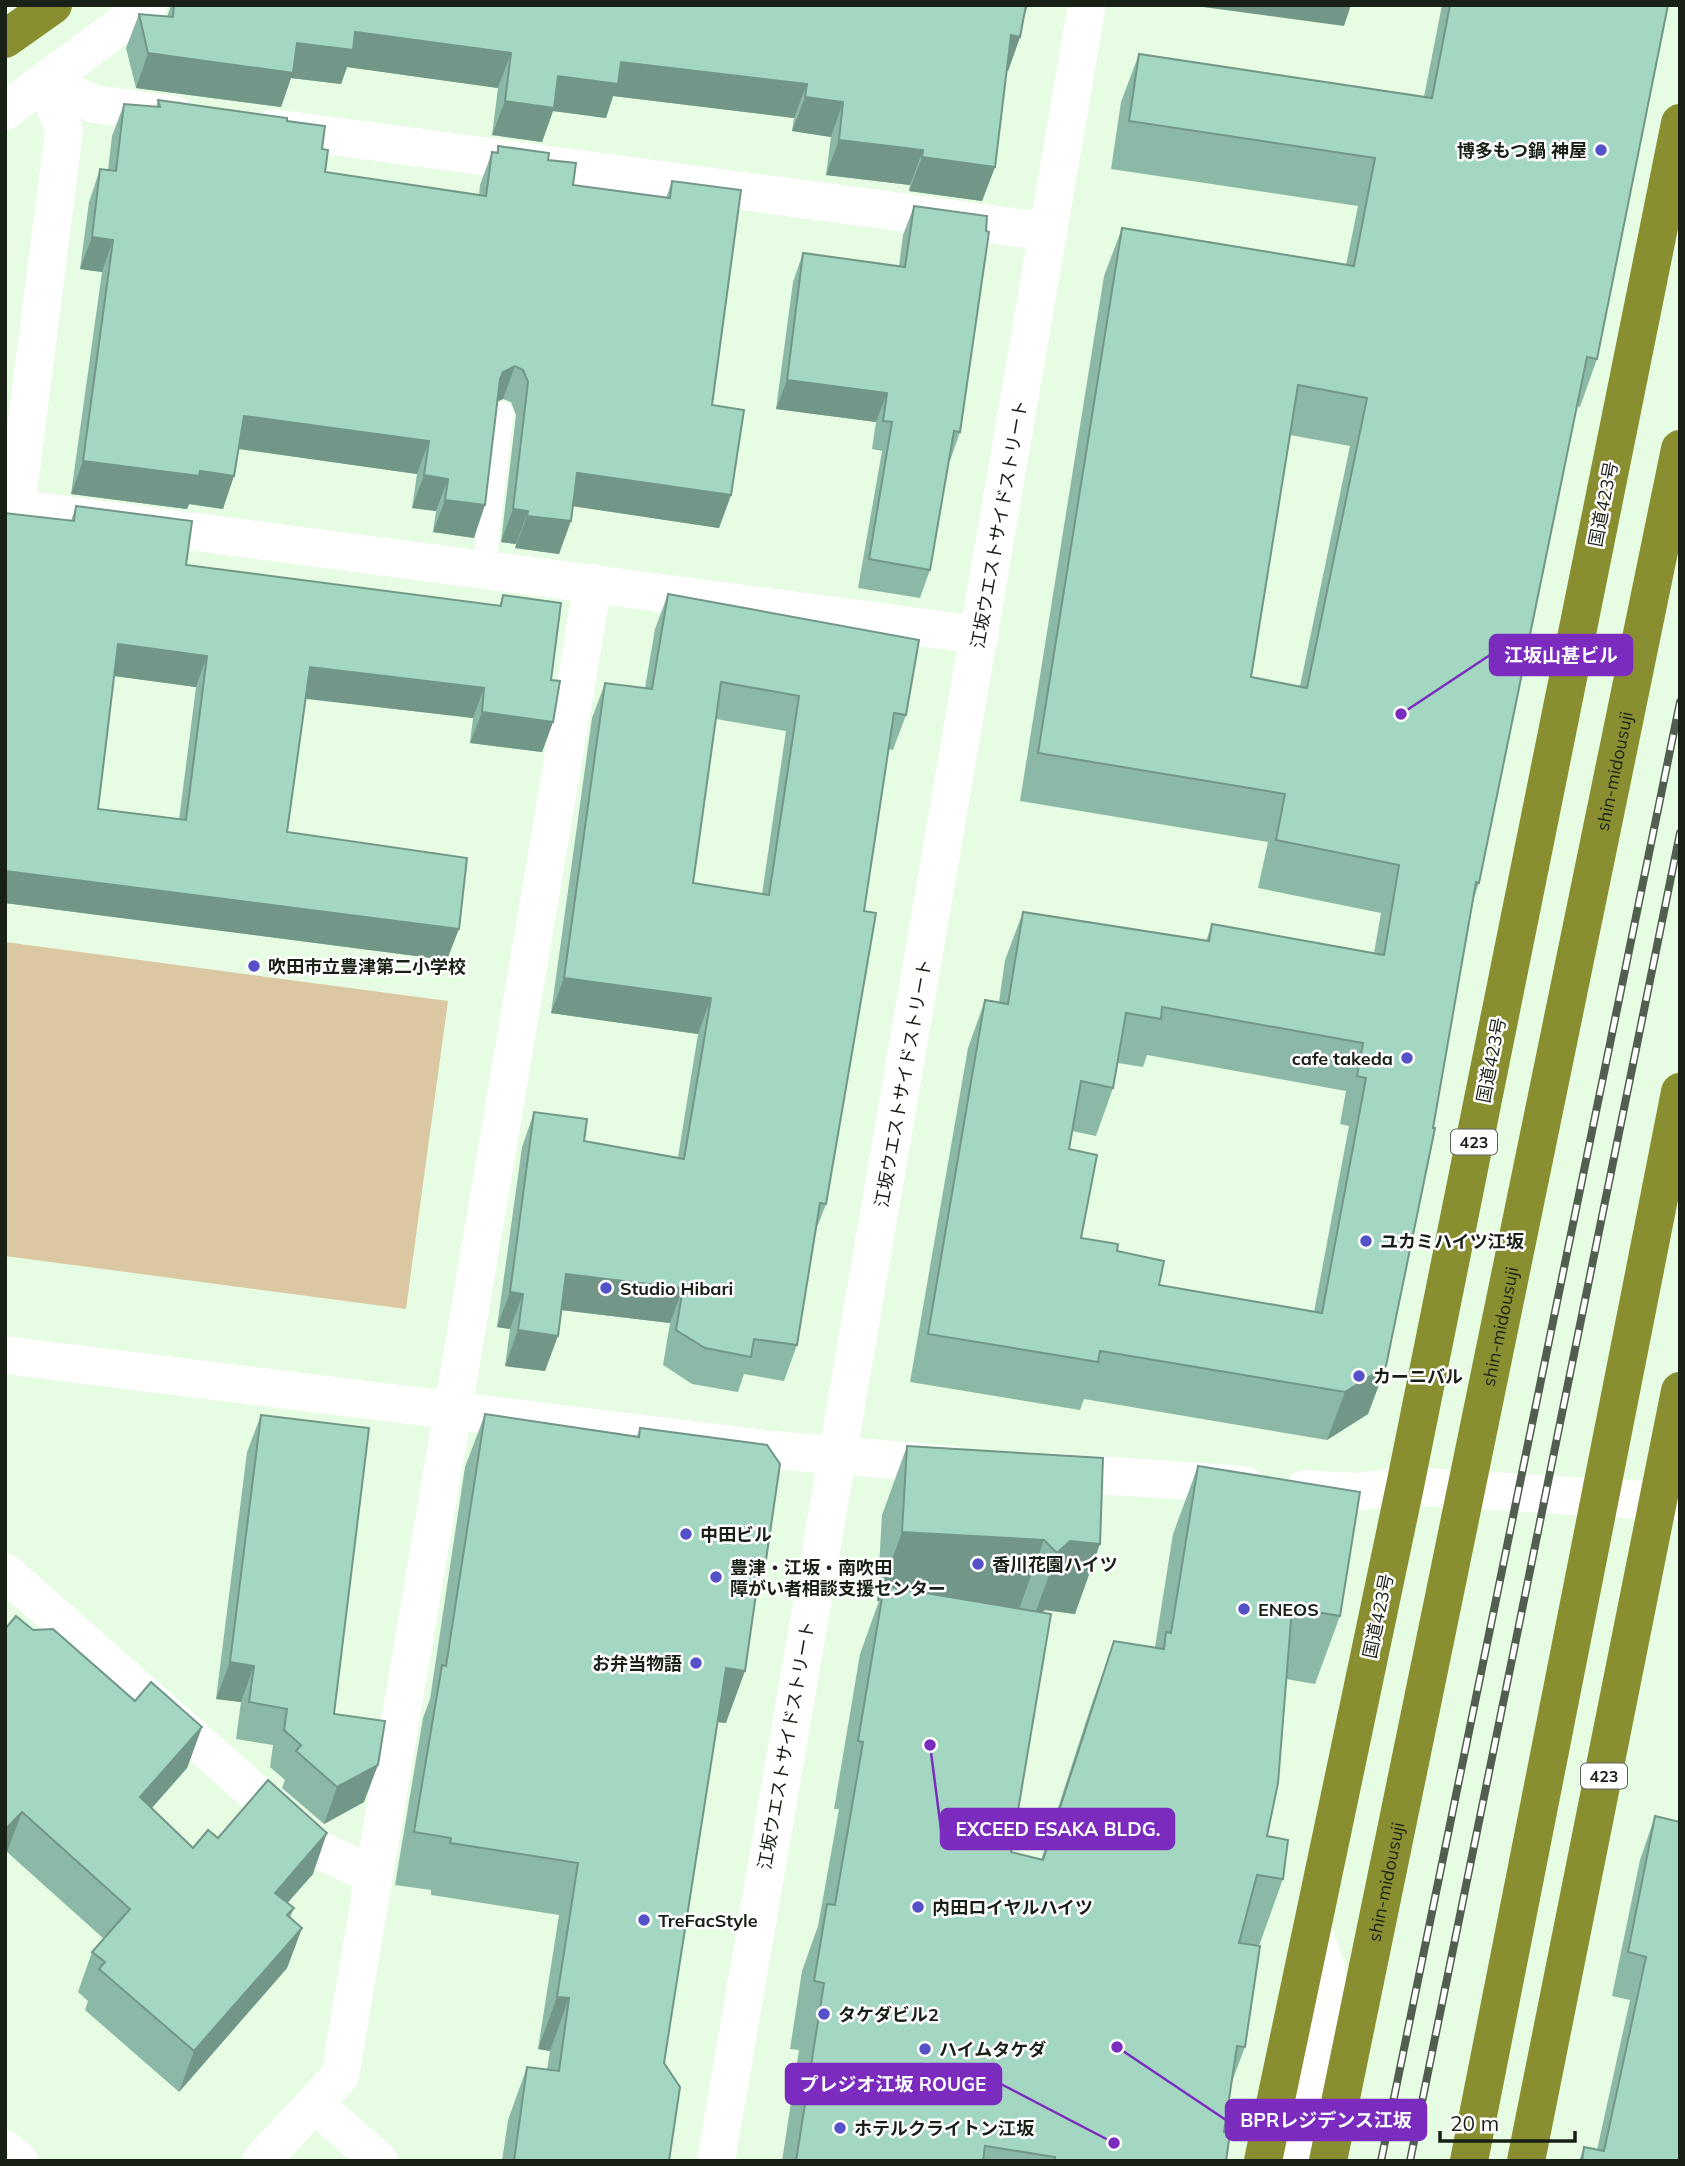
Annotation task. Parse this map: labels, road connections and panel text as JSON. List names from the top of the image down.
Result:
{
  "streets": {
    "highway": ["国道423号", "shin-midousuji", "423"],
    "street": ["江坂ウエストサイドストリート"]
  },
  "places": [
    "博多もつ鍋 神屋",
    "江坂山甚ビル",
    "吹田市立豊津第二小学校",
    "cafe takeda",
    "ユカミハイツ江坂",
    "Studio Hibari",
    "カーニバル",
    "中田ビル",
    "香川花園ハイツ",
    "豊津・江坂・南吹田 障がい者相談支援センター",
    "ENEOS",
    "お弁当物語",
    "EXCEED ESAKA BLDG.",
    "内田ロイヤルハイツ",
    "TreFacStyle",
    "タケダビル2",
    "BPRレジデンス江坂",
    "ハイムタケダ",
    "ホテルクライトン江坂",
    "プレジオ江坂 ROUGE"
  ],
  "scale_bar": "20 m"
}
